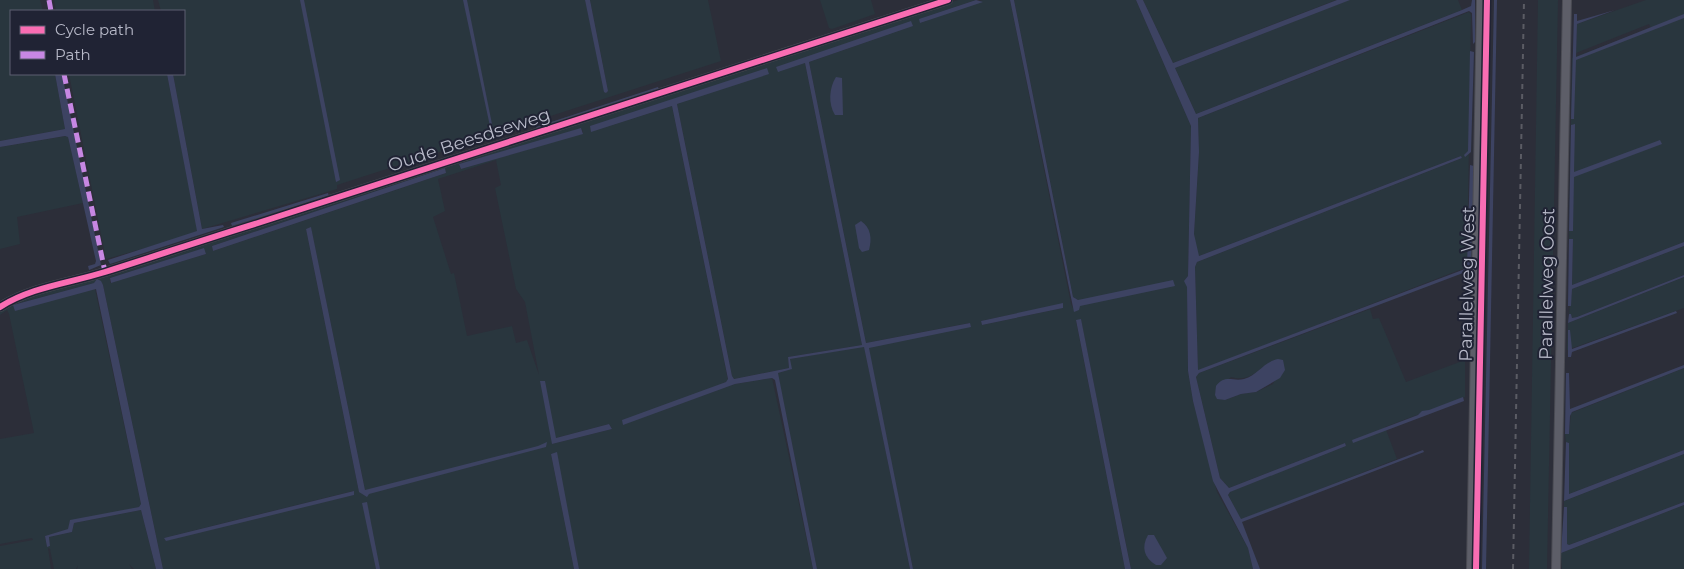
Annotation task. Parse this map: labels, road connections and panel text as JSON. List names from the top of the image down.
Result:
{
  "streets": {
    "street": ["Oude Beesdseweg", "Parallelweg West", "Parallelweg Oost"]
  },
  "legend": ["Cycle path", "Path"]
}
